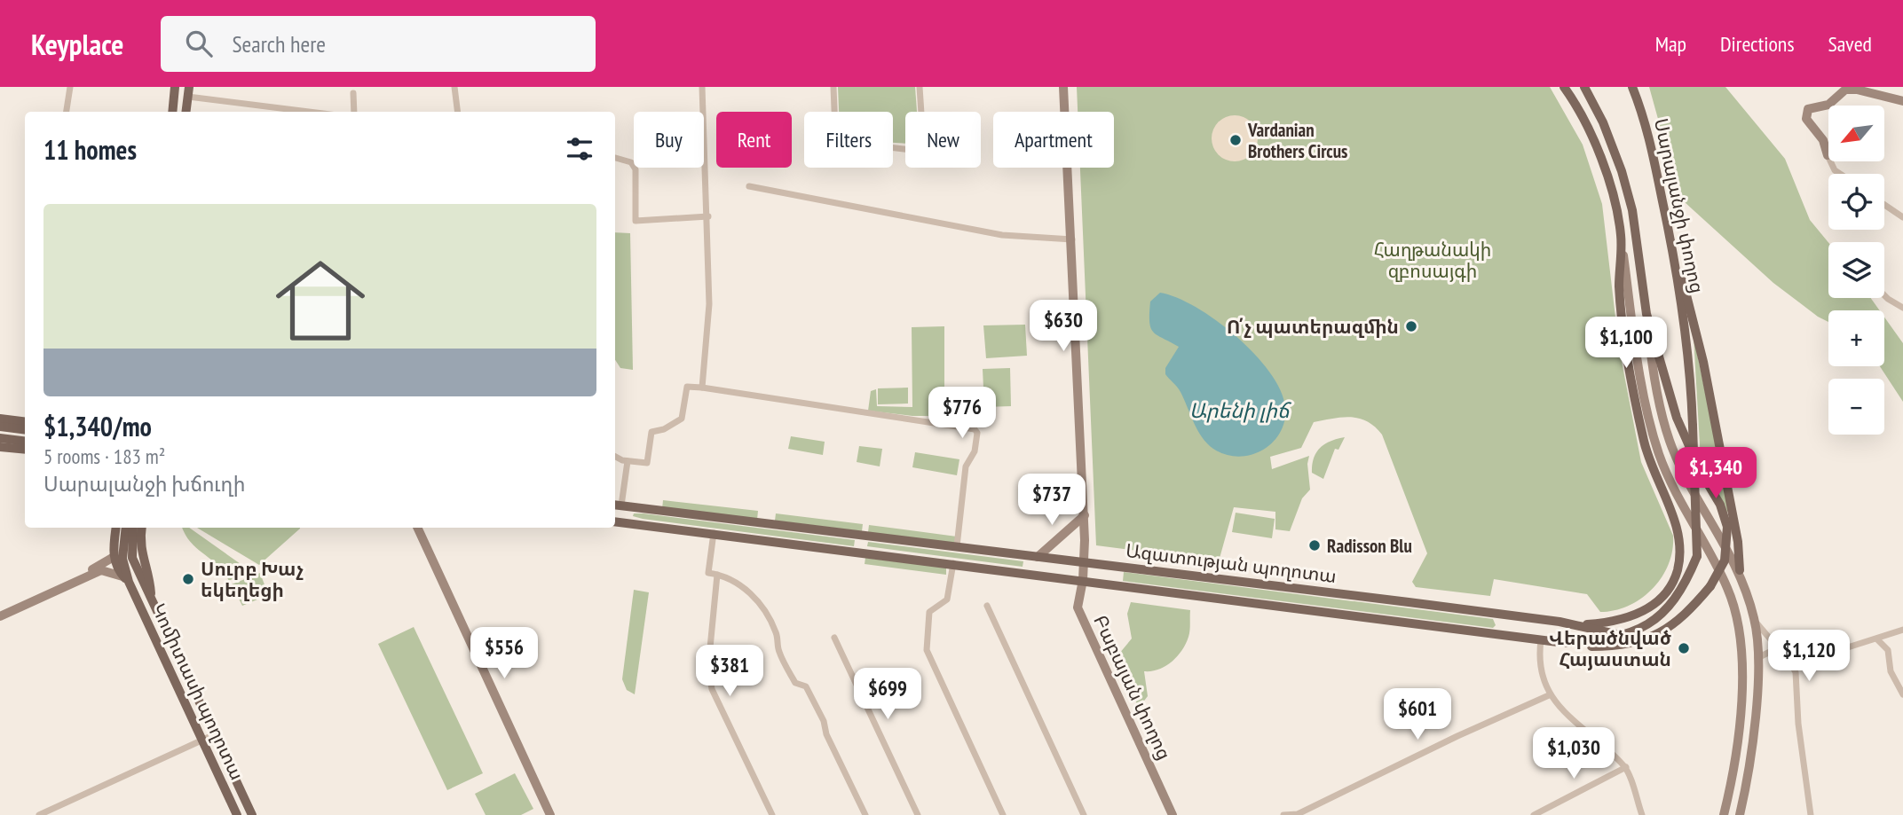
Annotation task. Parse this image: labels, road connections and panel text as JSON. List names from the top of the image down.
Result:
{
  "streets": {
    "main road": [
      "Սարալանջի փողոց",
      "Ազատության պողոտա",
      "Բաբայան փողոց",
      "Կոմիտասի պողոտա"
    ]
  },
  "crossings": [
    ["Սարալանջի փողոց", "Ազատության պողոտա"],
    ["Ազատության պողոտա", "Բաբայան փողոց"]
  ],
  "water": ["Արենի լիճ"],
  "parks": ["Հաղթանակի զբոսայգի"],
  "places": [
    "Vardanian Brothers Circus",
    "Ո՛չ պատերազմին",
    "Radisson Blu",
    "Սուրբ Խաչ եկեղեցի",
    "Վերածնված Հայաստան"
  ],
  "north": "bottom left",
  "page": {
    "header": "Keyplace",
    "search": "Search here",
    "nav": ["Map", "Directions", "Saved"],
    "map_buttons": ["+", "−"],
    "chip": [
      "Buy",
      "Rent",
      "Filters",
      "New",
      "Apartment"
    ],
    "heading": "11 homes",
    "list": [
      {
        "name": "$1,340/mo",
        "note": "5 rooms · 183 m² · Սարալանջի խճուղի"
      }
    ],
    "price": [
      "$630",
      "$1,100",
      "$776",
      "$1,340",
      "$737",
      "$556",
      "$1,120",
      "$381",
      "$699",
      "$601",
      "$1,030"
    ]
  }
}
